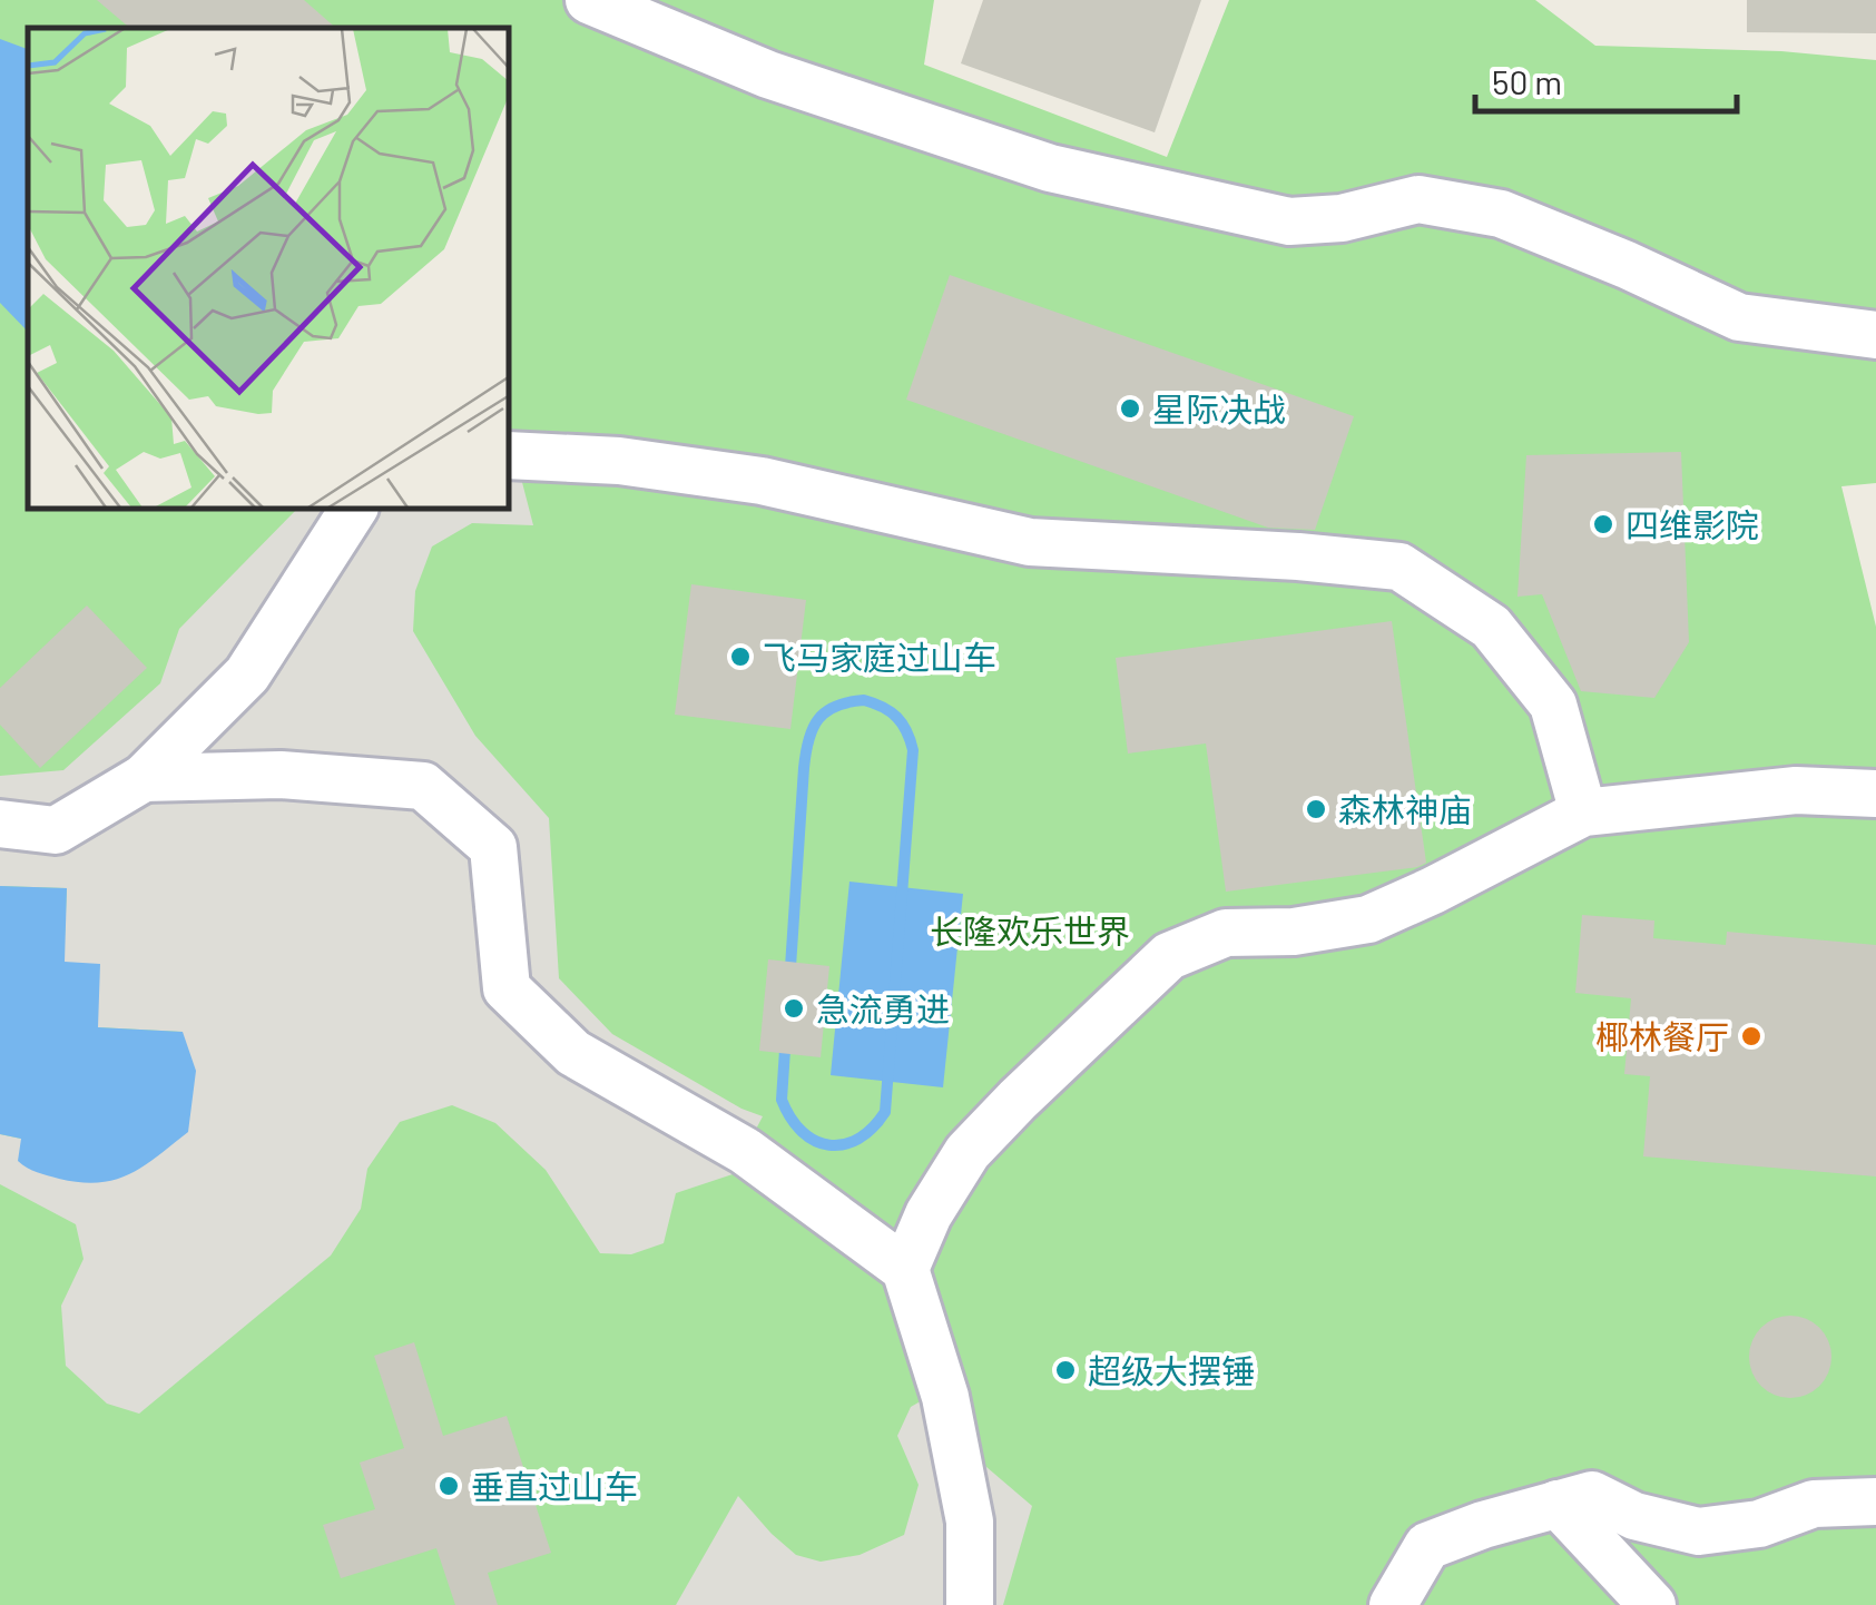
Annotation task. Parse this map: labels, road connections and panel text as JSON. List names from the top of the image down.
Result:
{
  "parks": ["长隆欢乐世界"],
  "places": [
    "星际决战",
    "四维影院",
    "飞马家庭过山车",
    "森林神庙",
    "急流勇进",
    "椰林餐厅",
    "超级大摆锤",
    "垂直过山车"
  ],
  "scale_bar": "50 m"
}
